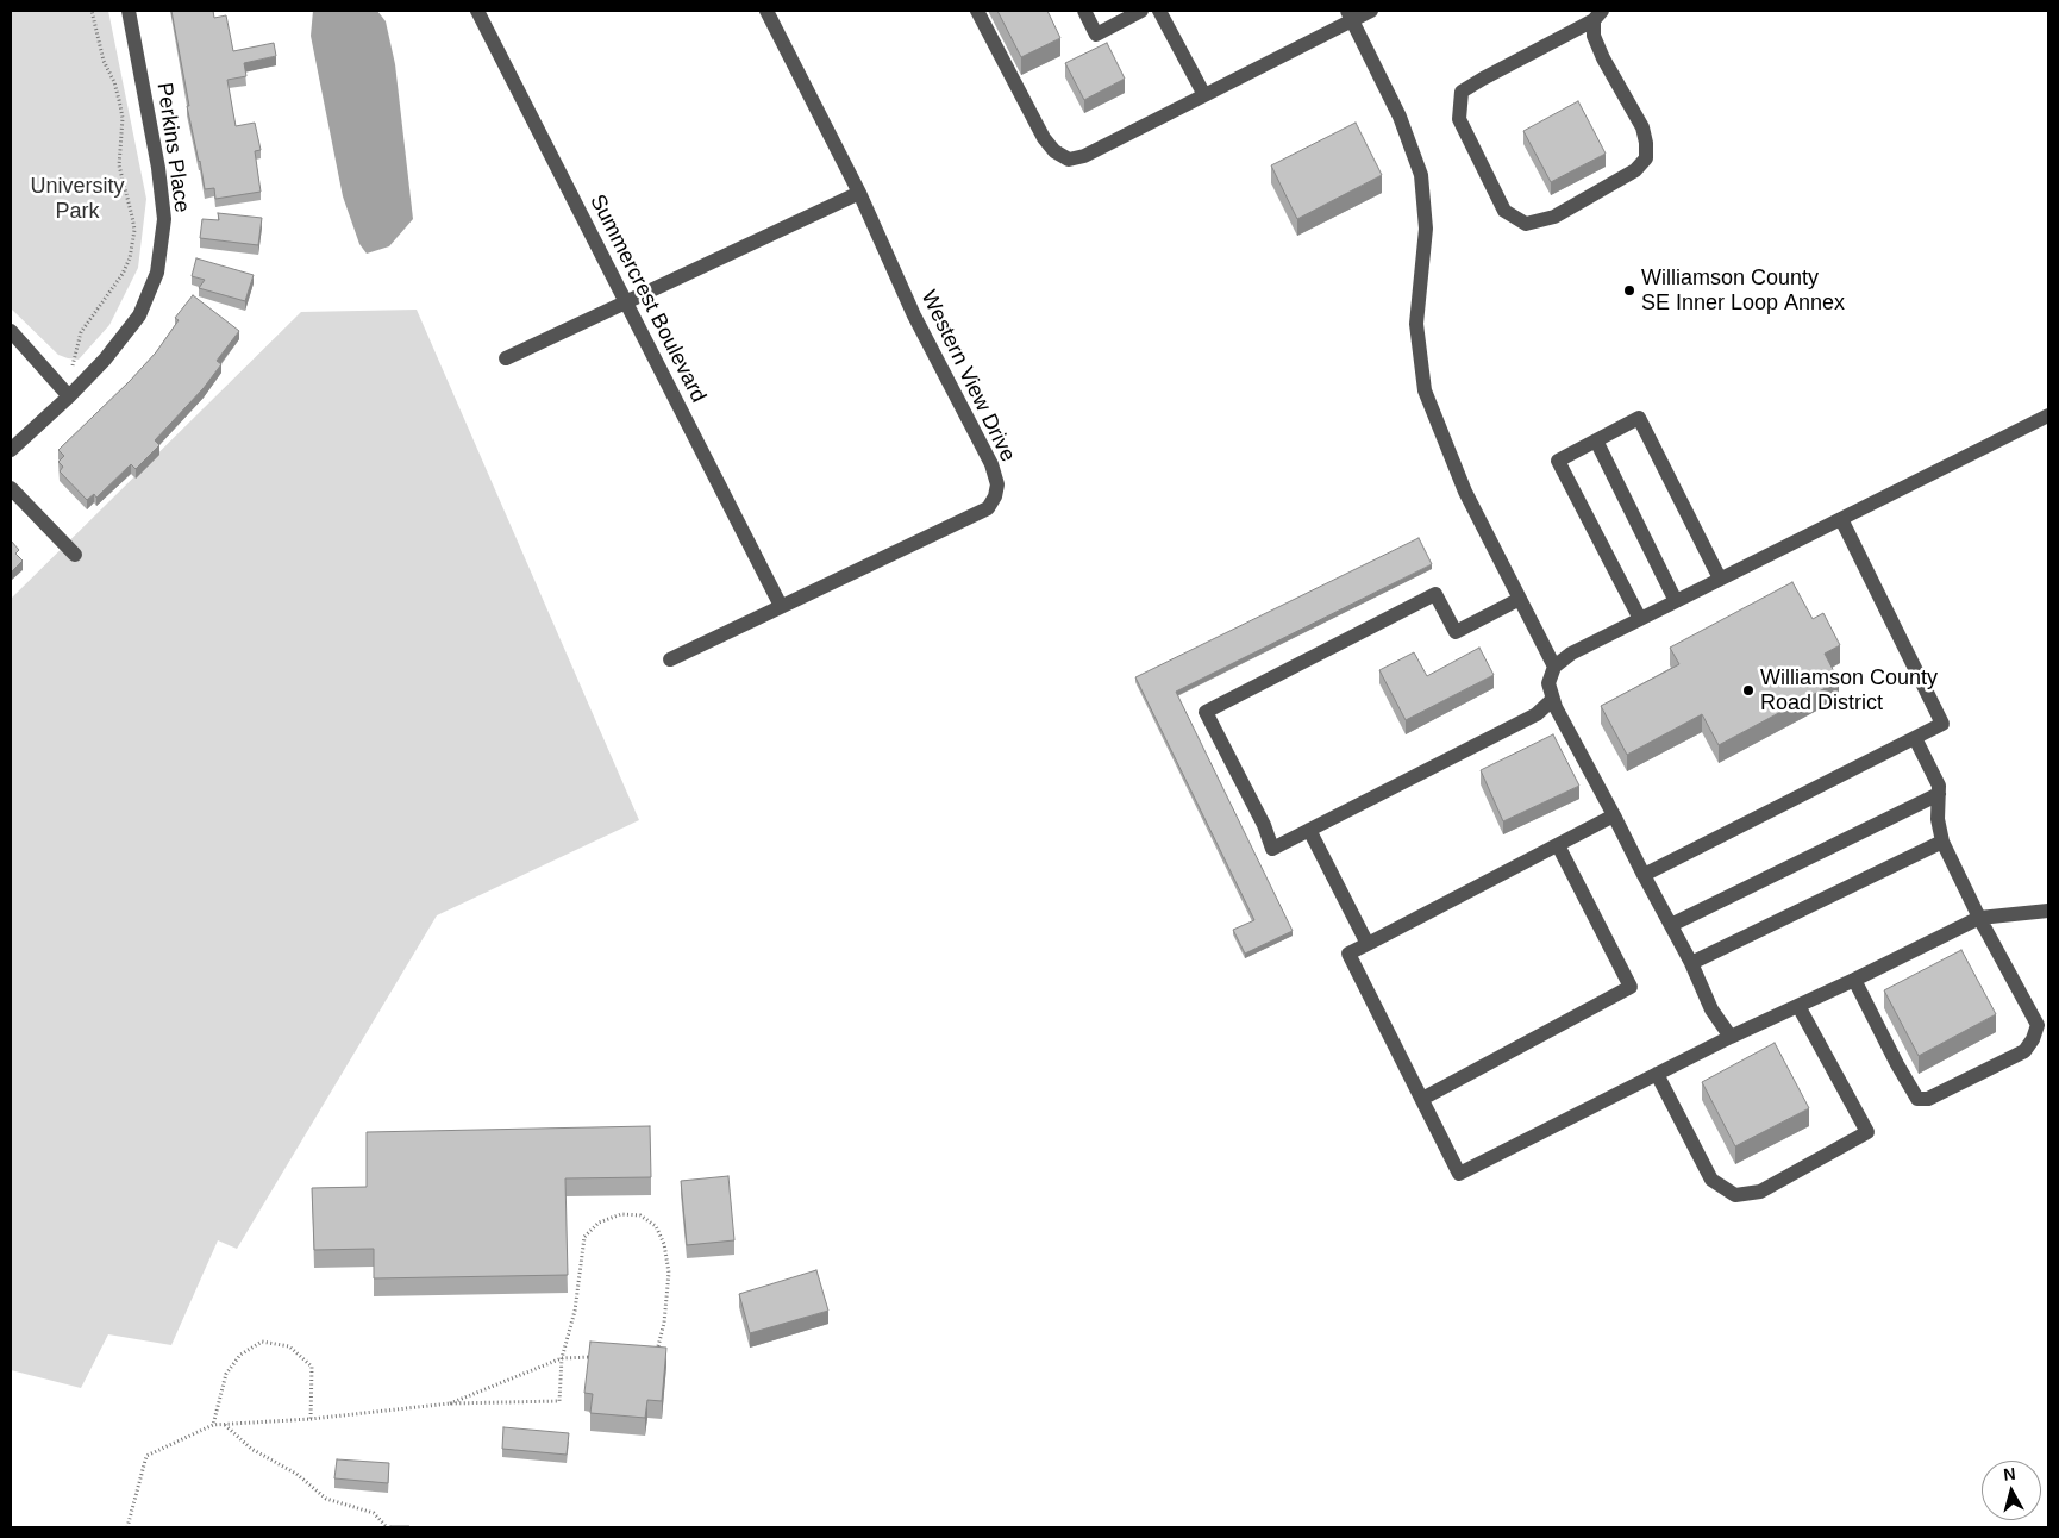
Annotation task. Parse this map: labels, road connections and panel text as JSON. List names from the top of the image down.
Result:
{
  "streets": {
    "street": ["Perkins Place", "Summercrest Boulevard", "Western View Drive"]
  },
  "crossings": [
    ["Summercrest Boulevard", "Western View Drive"]
  ],
  "parks": ["University Park"],
  "places": ["Williamson County SE Inner Loop Annex", "Williamson County Road District"],
  "north": "top"
}
